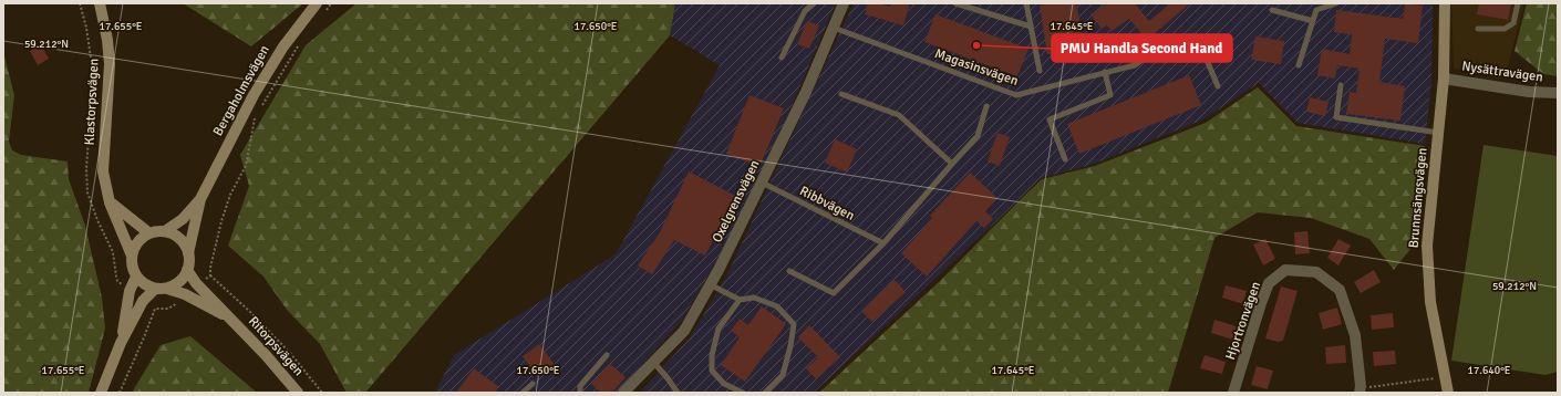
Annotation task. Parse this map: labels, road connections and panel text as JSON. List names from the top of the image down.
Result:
{
  "streets": {
    "street": [
      "Nysättravägen",
      "Bergaholmsvägen",
      "Klastorpsvägen",
      "Brunnsängsvägen",
      "Oxelgrensvägen",
      "Hjortronvägen",
      "Ritorpsvägen"
    ],
    "lane": ["Magasinsvägen", "Ribbvägen"]
  },
  "crossings": [
    ["Magasinsvägen", "Oxelgrensvägen"],
    ["Nysättravägen", "Brunnsängsvägen"],
    ["Bergaholmsvägen", "Klastorpsvägen"],
    ["Bergaholmsvägen", "Ritorpsvägen"],
    ["Klastorpsvägen", "Ritorpsvägen"],
    ["Oxelgrensvägen", "Ribbvägen"]
  ],
  "places": ["PMU Handla Second Hand"],
  "coordinates": [
    "17.655°E",
    "17.650°E",
    "17.645°E",
    "59.212°N",
    "17.640°E"
  ]
}
